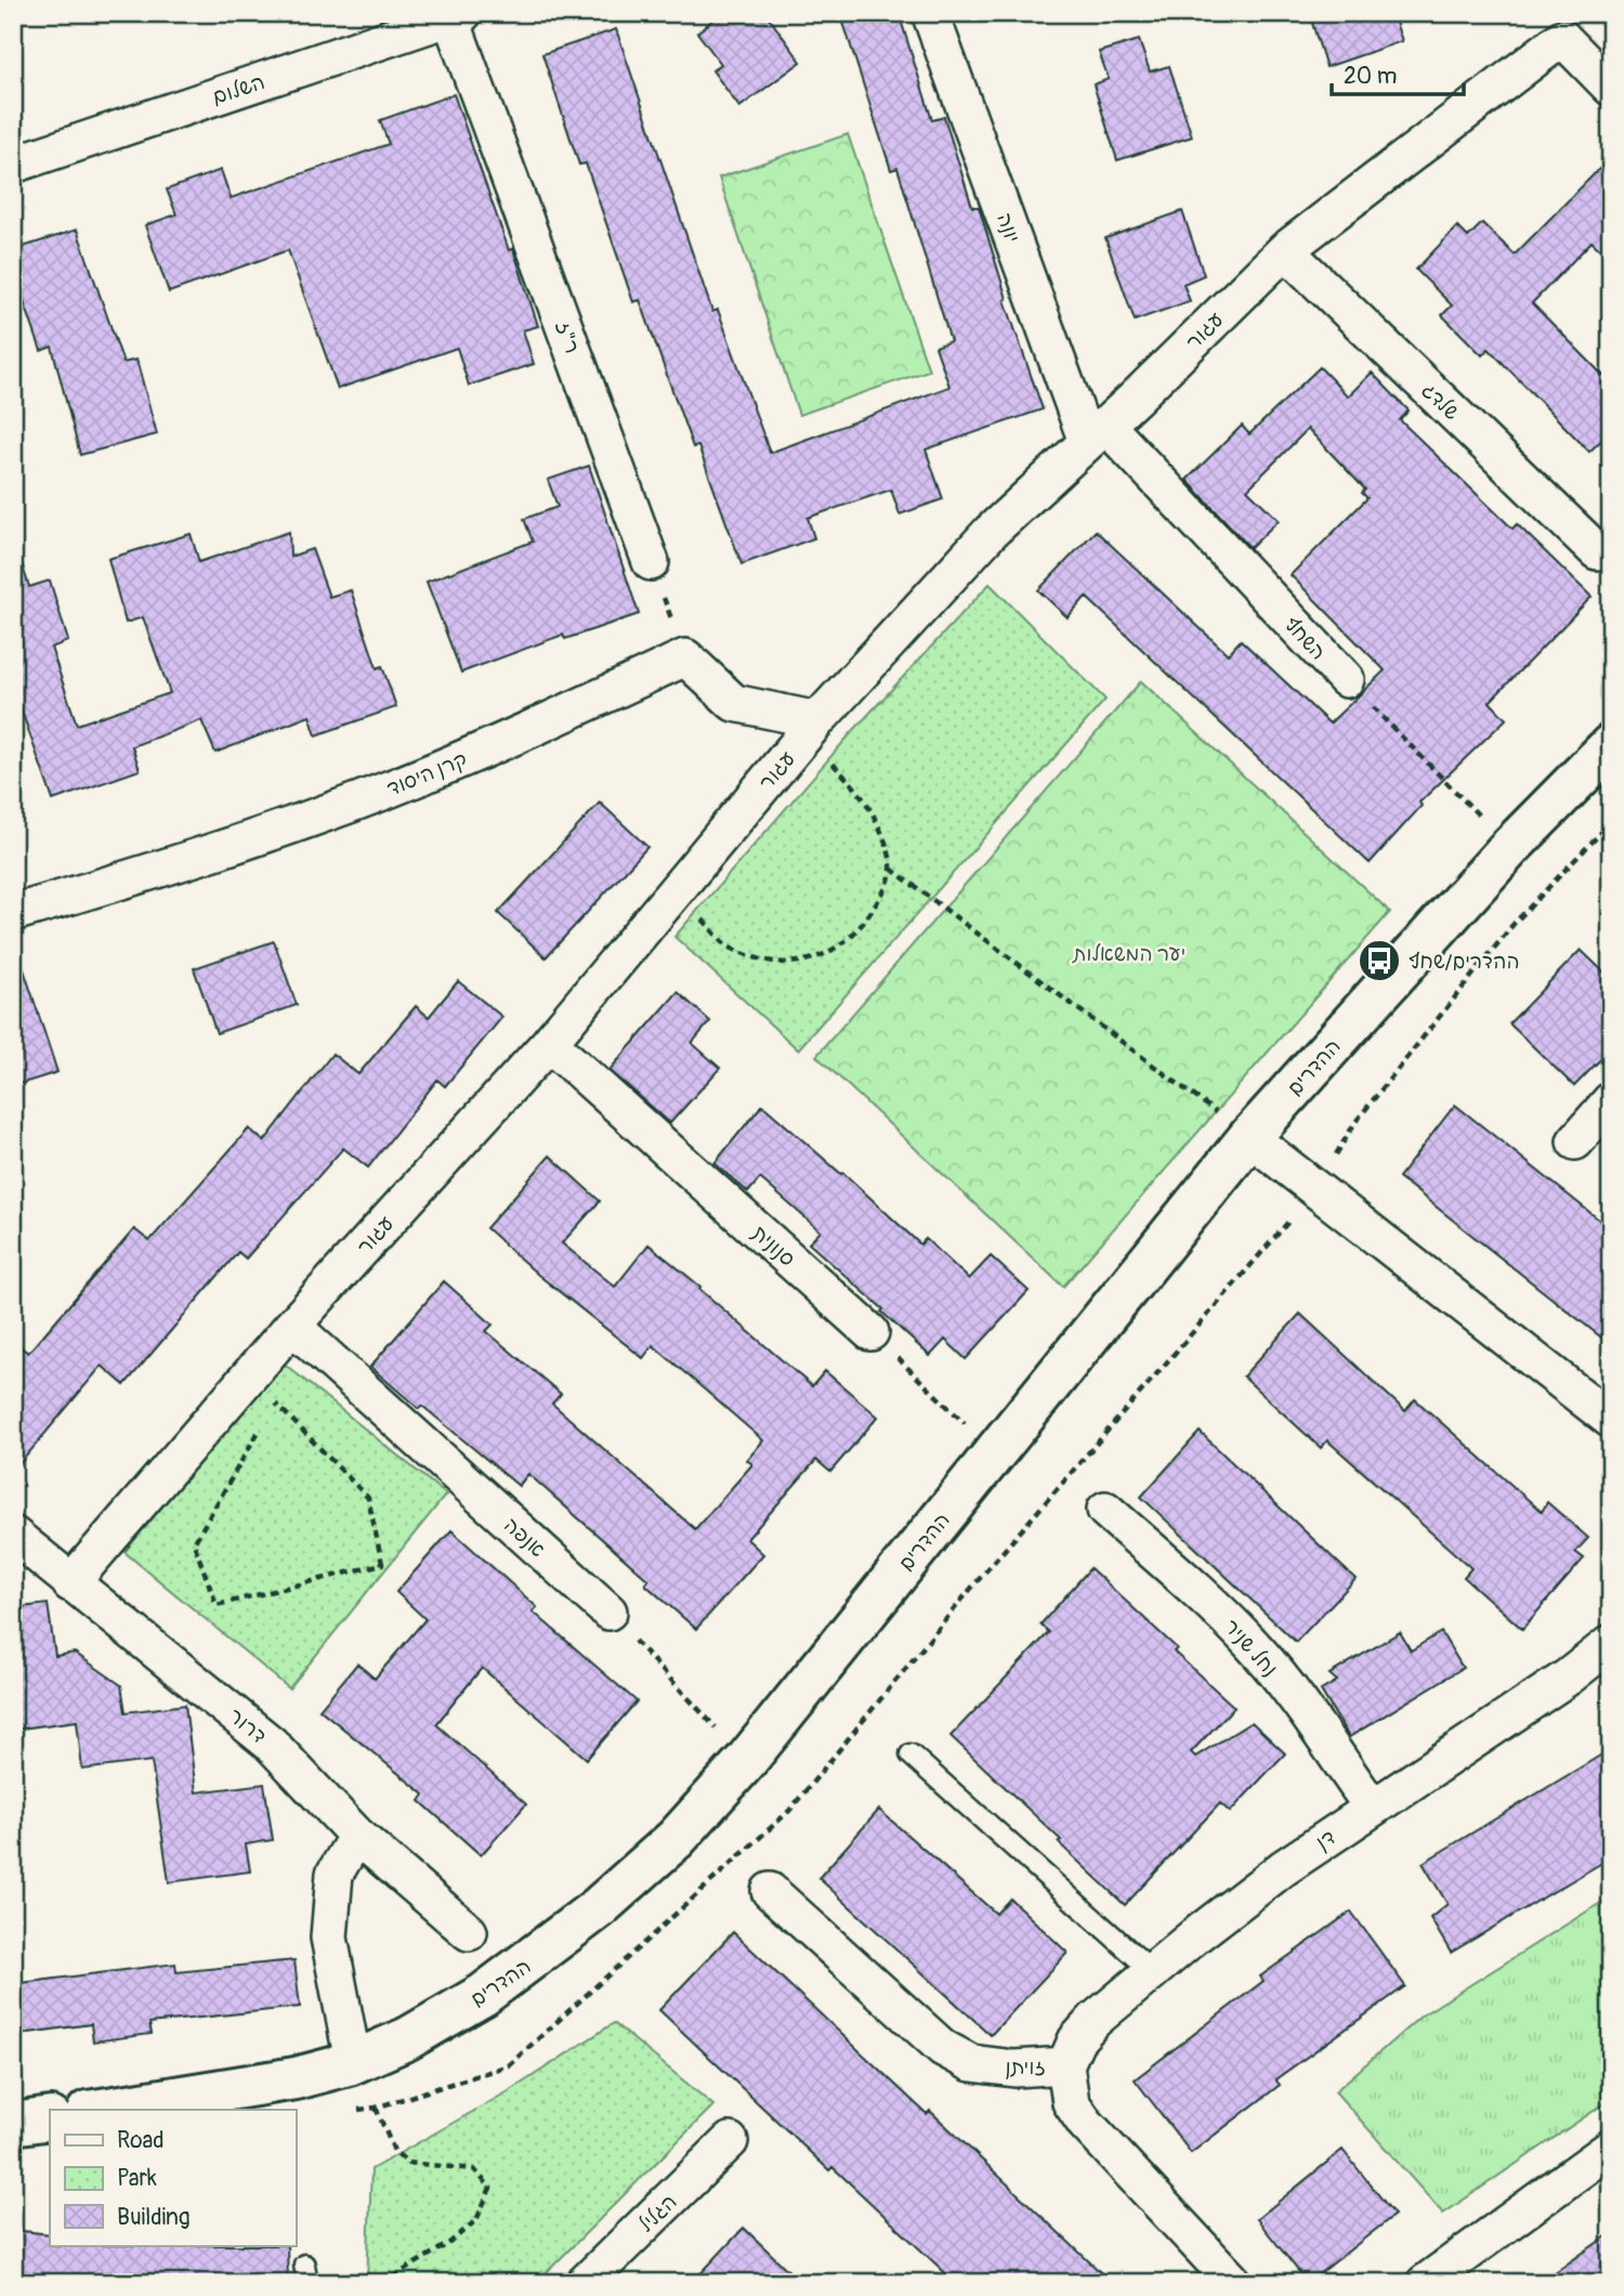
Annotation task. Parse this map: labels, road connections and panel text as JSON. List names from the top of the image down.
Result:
{
  "streets": {
    "street": [
      "השלום",
      "יונה",
      "עגור",
      "ר\"ז",
      "שלדג",
      "השחף",
      "קרן היסוד",
      "ההדרים",
      "סנונית",
      "אנפה",
      "נחל שניר",
      "דרור",
      "דן",
      "זויתן",
      "הגליל"
    ]
  },
  "crossings": [
    ["השלום", "ר\"ז"],
    ["יונה", "עגור"],
    ["יונה", "השחף"],
    ["עגור", "שלדג"],
    ["עגור", "השחף"],
    ["עגור", "סנונית"],
    ["עגור", "אנפה"],
    ["עגור", "דרור"],
    ["נחל שניר", "דן"],
    ["דן", "זויתן"]
  ],
  "parks": ["יער המשאלות"],
  "places": {
    "bus stop": ["ההדרים/שחף"]
  },
  "legend": ["Road", "Park", "Building"],
  "scale_bar": "20 m"
}
